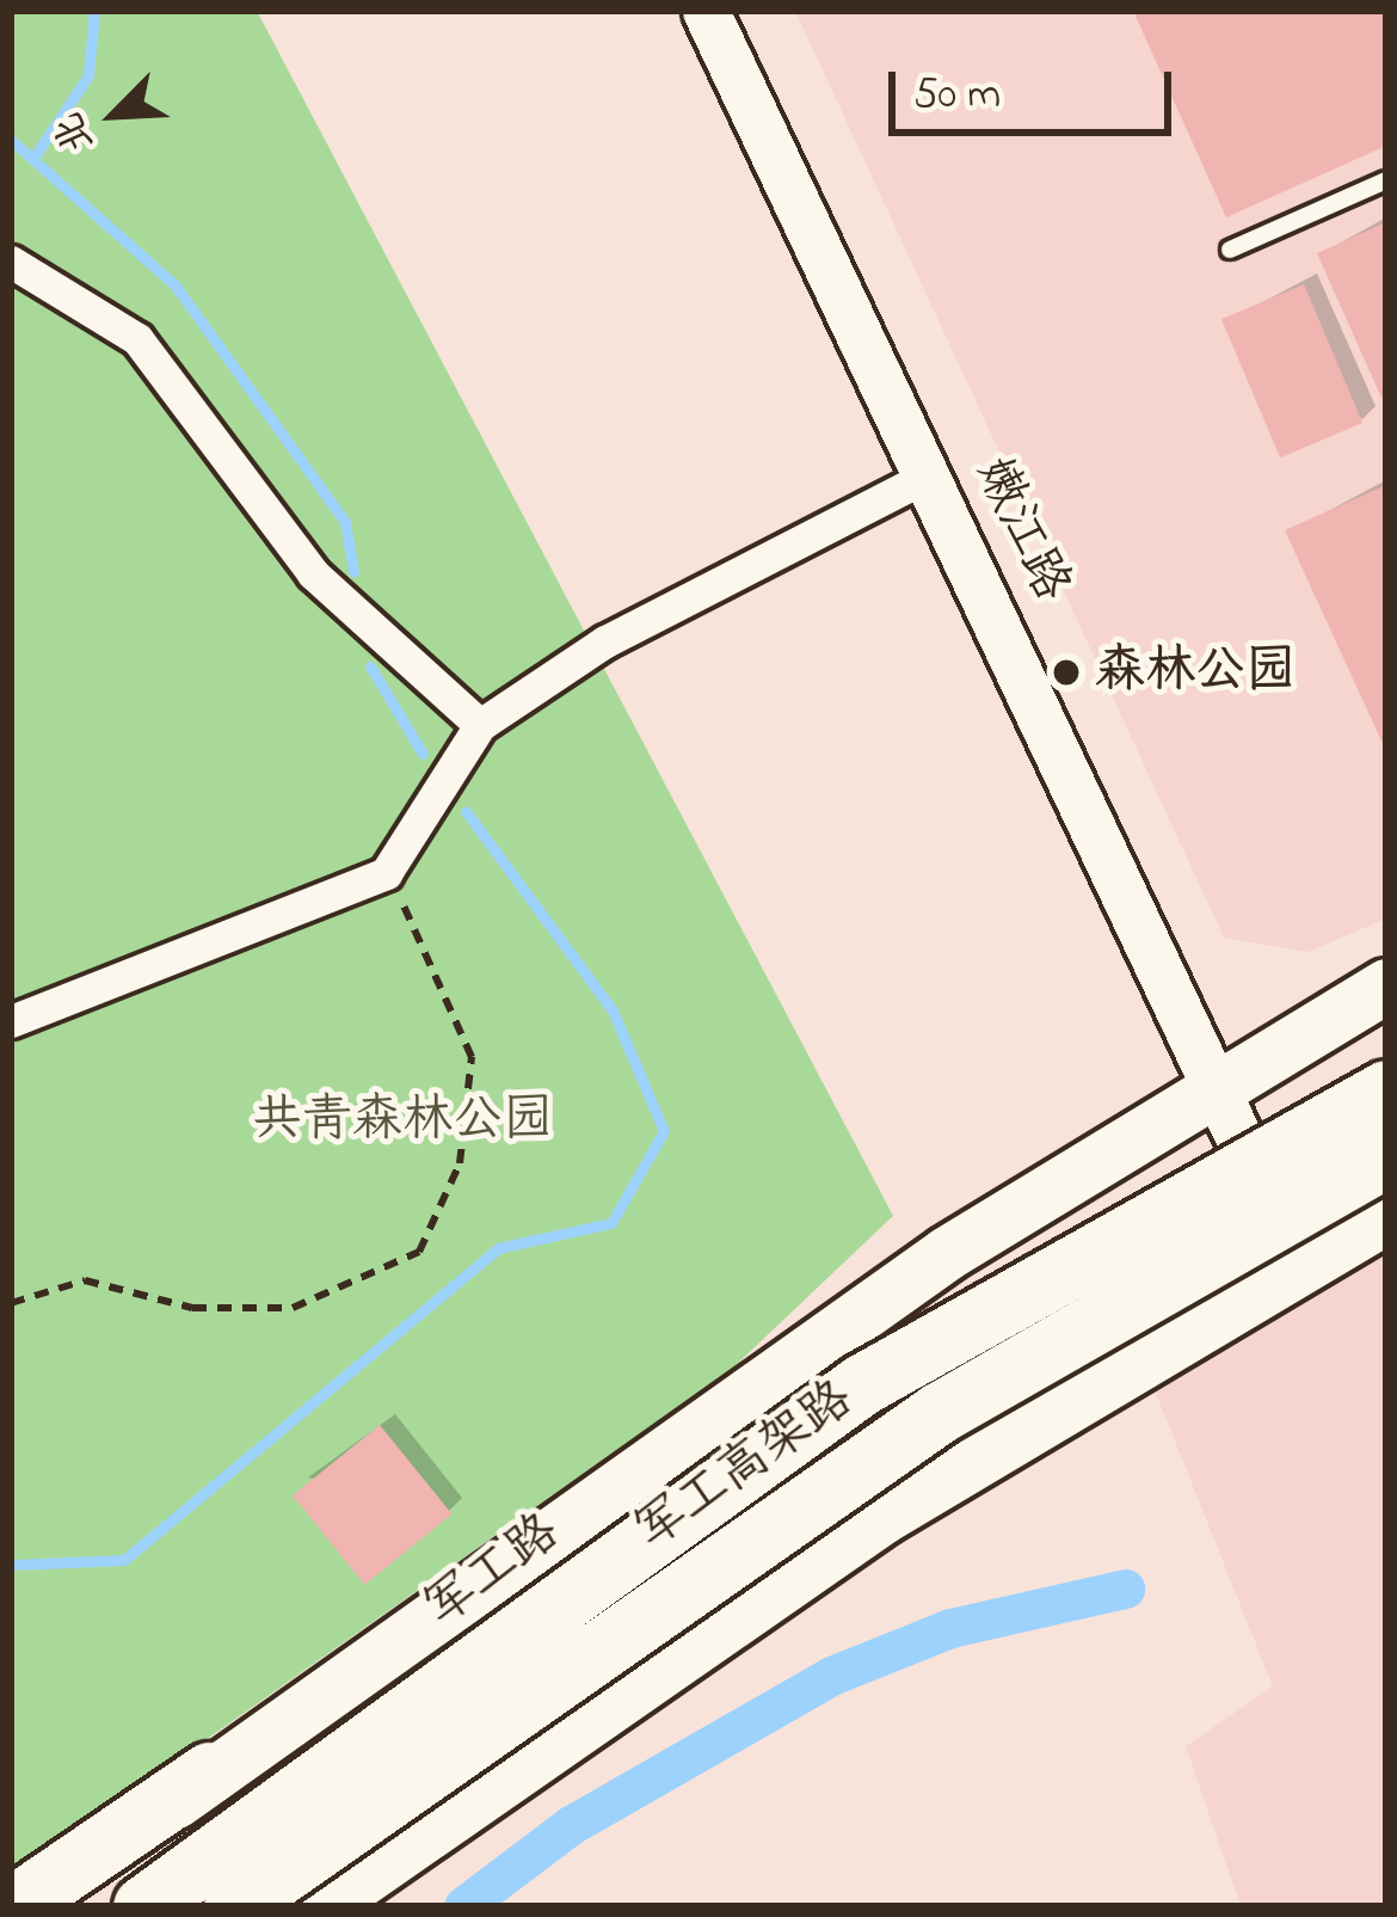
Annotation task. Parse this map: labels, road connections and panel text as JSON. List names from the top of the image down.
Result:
{
  "streets": {
    "highway": ["军工高架路"],
    "main road": ["军工路"],
    "street": ["嫩江路"]
  },
  "crossings": [
    ["嫩江路", "军工路"]
  ],
  "parks": ["共青森林公园"],
  "places": ["森林公园"],
  "scale_bar": "50 m",
  "north": "bottom left"
}
